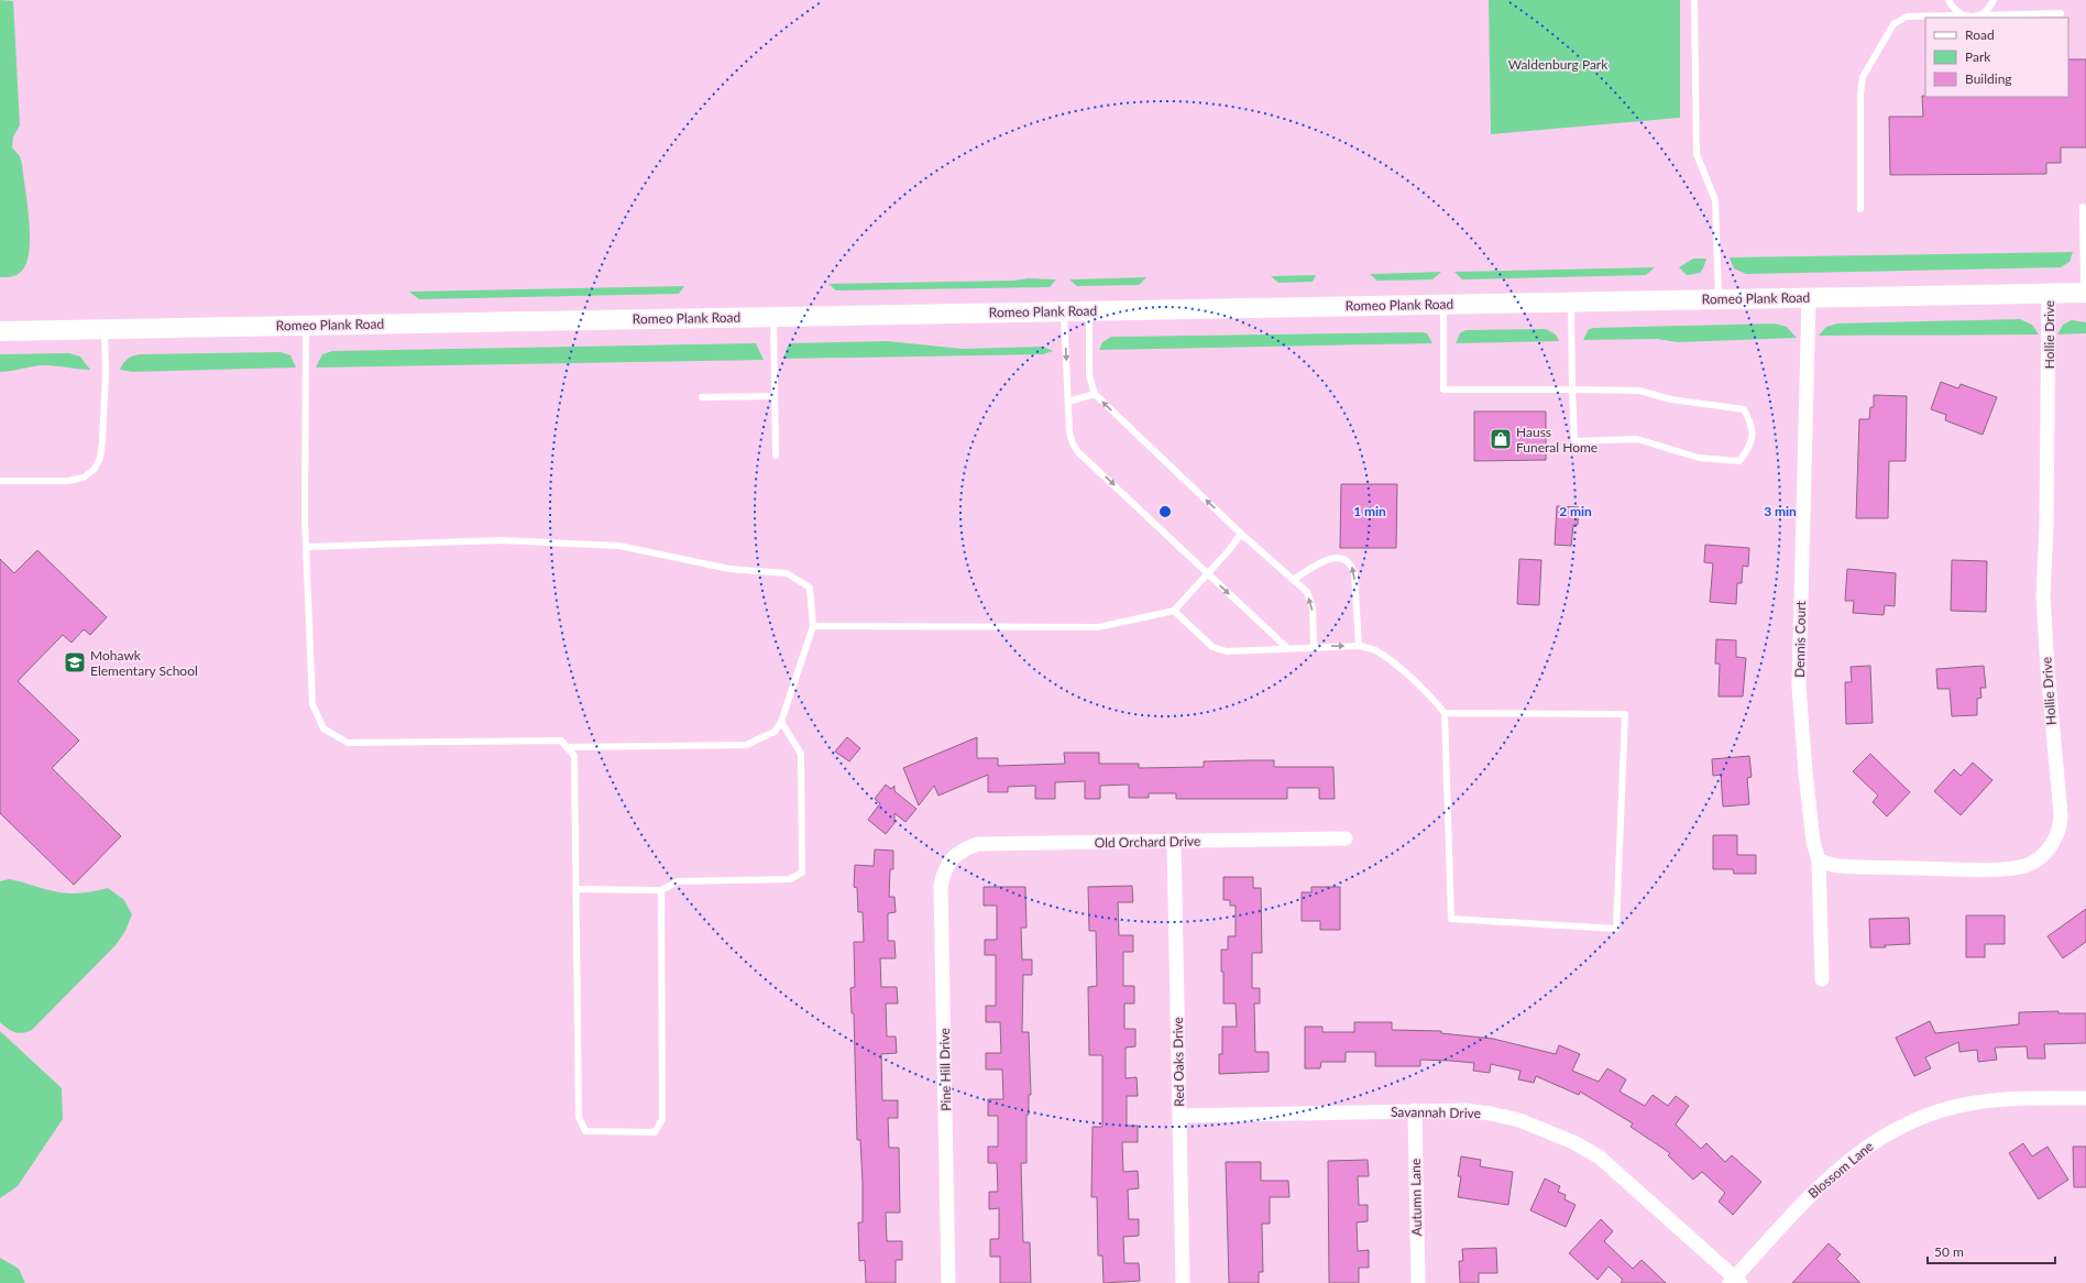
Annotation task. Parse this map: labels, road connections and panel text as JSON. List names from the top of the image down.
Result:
{
  "streets": {
    "main road": ["Romeo Plank Road"],
    "street": [
      "Hollie Drive",
      "Dennis Court",
      "Old Orchard Drive",
      "Red Oaks Drive",
      "Pine Hill Drive",
      "Savannah Drive",
      "Blossom Lane",
      "Autumn Lane"
    ]
  },
  "crossings": [
    ["Romeo Plank Road", "Hollie Drive"],
    ["Romeo Plank Road", "Dennis Court"],
    ["Hollie Drive", "Dennis Court"],
    ["Old Orchard Drive", "Red Oaks Drive"],
    ["Old Orchard Drive", "Pine Hill Drive"],
    ["Red Oaks Drive", "Savannah Drive"],
    ["Savannah Drive", "Blossom Lane"],
    ["Savannah Drive", "Autumn Lane"]
  ],
  "parks": ["Waldenburg Park"],
  "places": {
    "shop": ["Hauss Funeral Home"],
    "school or university": ["Mohawk Elementary School"]
  },
  "legend": ["Road", "Park", "Building"],
  "scale_bar": "50 m",
  "rings": ["1 min", "2 min", "3 min"]
}
